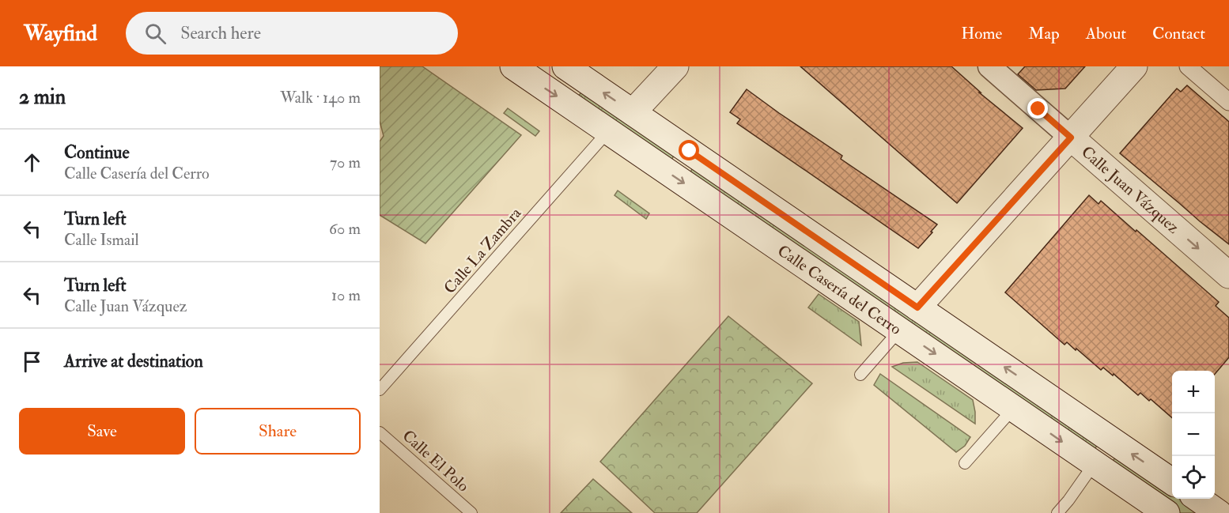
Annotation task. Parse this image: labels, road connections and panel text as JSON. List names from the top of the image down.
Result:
{
  "streets": {
    "main road": ["Calle Juan Vázquez", "Calle Casería del Cerro"],
    "lane": ["Calle La Zambra", "Calle El Polo"]
  },
  "crossings": [
    ["Calle La Zambra", "Calle Casería del Cerro"]
  ],
  "one_way": ["Calle Juan Vázquez"],
  "page": {
    "header": "Wayfind",
    "search": "Search here",
    "nav": [
      "Home",
      "Map",
      "About",
      "Contact"
    ],
    "heading": ["2 min", "Walk · 140 m"],
    "list": [
      ["Continue", "Calle Casería del Cerro", "70 m"],
      ["Turn left", "Calle Ismail", "60 m"],
      ["Turn left", "Calle Juan Vázquez", "10 m"],
      "Arrive at destination"
    ],
    "map_buttons": ["+", "−"],
    "buttons": ["Save", "Share"]
  }
}
